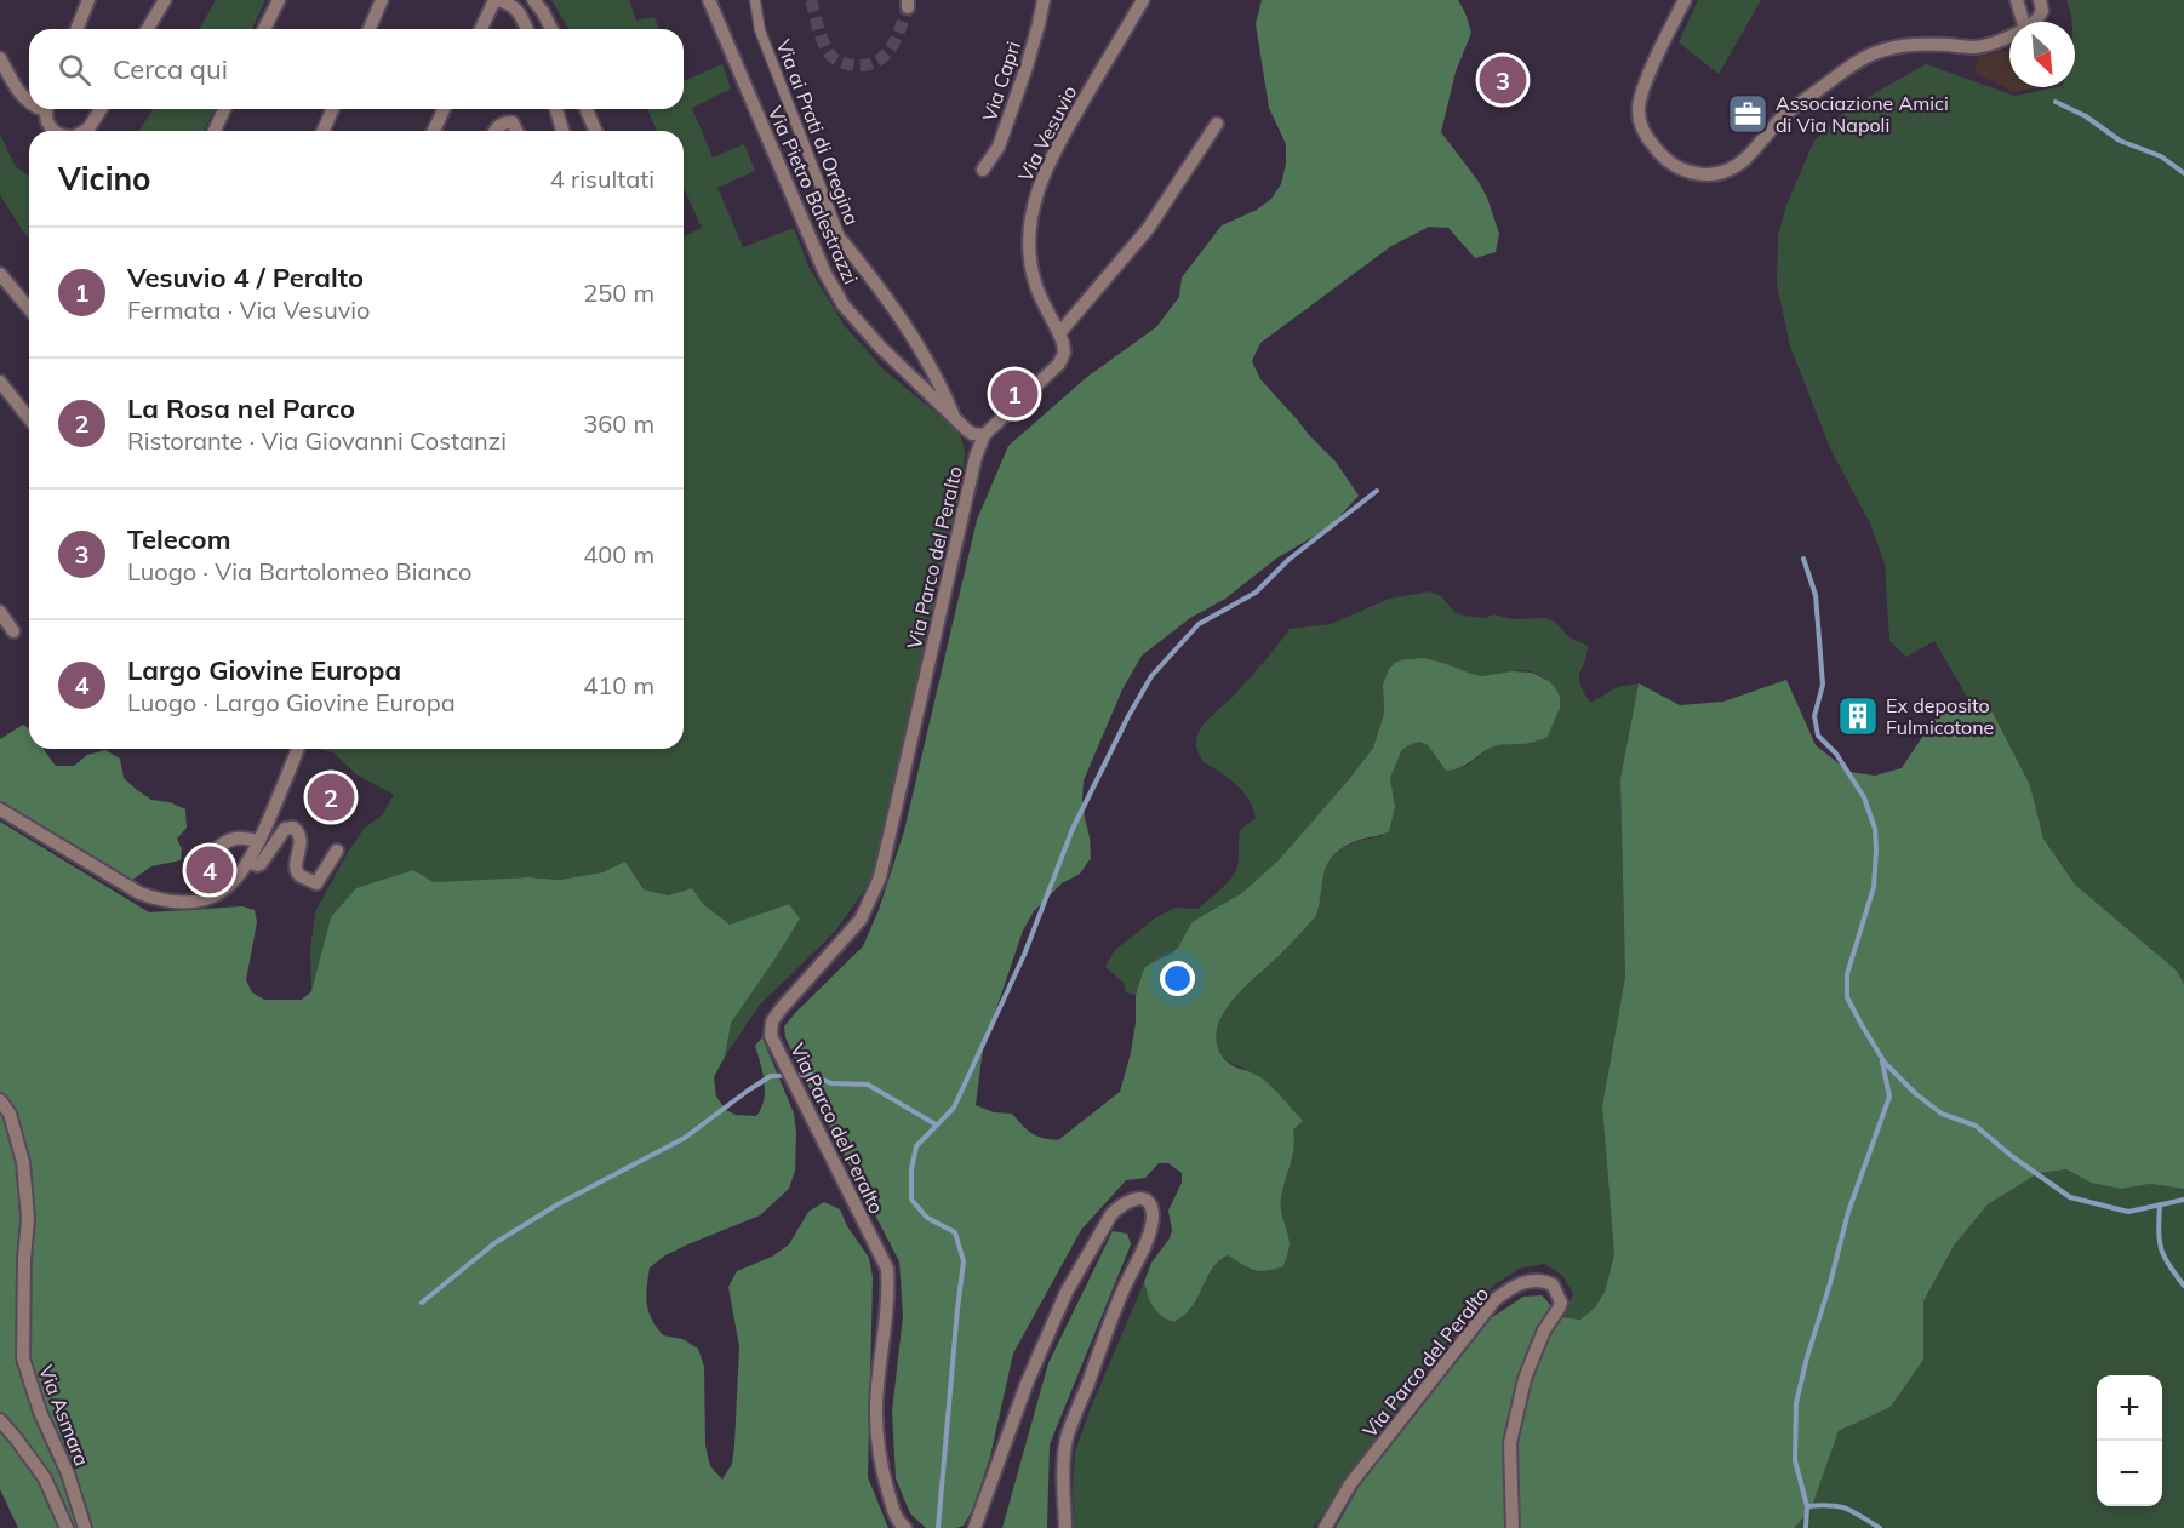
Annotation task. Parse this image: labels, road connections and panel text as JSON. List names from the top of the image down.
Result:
{
  "streets": {
    "street": [
      "Via Capri",
      "Via ai Prati di Oregina",
      "Via Vesuvio",
      "Via Pietro Balestrazzi",
      "Via Parco del Peralto",
      "Via Asmara"
    ]
  },
  "crossings": [
    ["Via ai Prati di Oregina", "Via Pietro Balestrazzi"],
    ["Via Vesuvio", "Via Pietro Balestrazzi"],
    ["Via Vesuvio", "Via Parco del Peralto"],
    ["Via Pietro Balestrazzi", "Via Parco del Peralto"]
  ],
  "places": {
    "office": ["Associazione Amici di Via Napoli"],
    "building": ["Ex deposito Fulmicotone"]
  },
  "north": "bottom right",
  "page": {
    "search": "Cerca qui",
    "pins": [
      "3",
      "1",
      "2",
      "4"
    ],
    "heading": ["Vicino", "4 risultati"],
    "list": [
      {
        "mark": "1",
        "name": "Vesuvio 4 / Peralto",
        "note": "Fermata · Via Vesuvio",
        "value": "250 m"
      },
      {
        "mark": "2",
        "name": "La Rosa nel Parco",
        "note": "Ristorante · Via Giovanni Costanzi",
        "value": "360 m"
      },
      {
        "mark": "3",
        "name": "Telecom",
        "note": "Luogo · Via Bartolomeo Bianco",
        "value": "400 m"
      },
      {
        "mark": "4",
        "name": "Largo Giovine Europa",
        "note": "Luogo · Largo Giovine Europa",
        "value": "410 m"
      }
    ],
    "map_buttons": ["+", "−"]
  }
}
